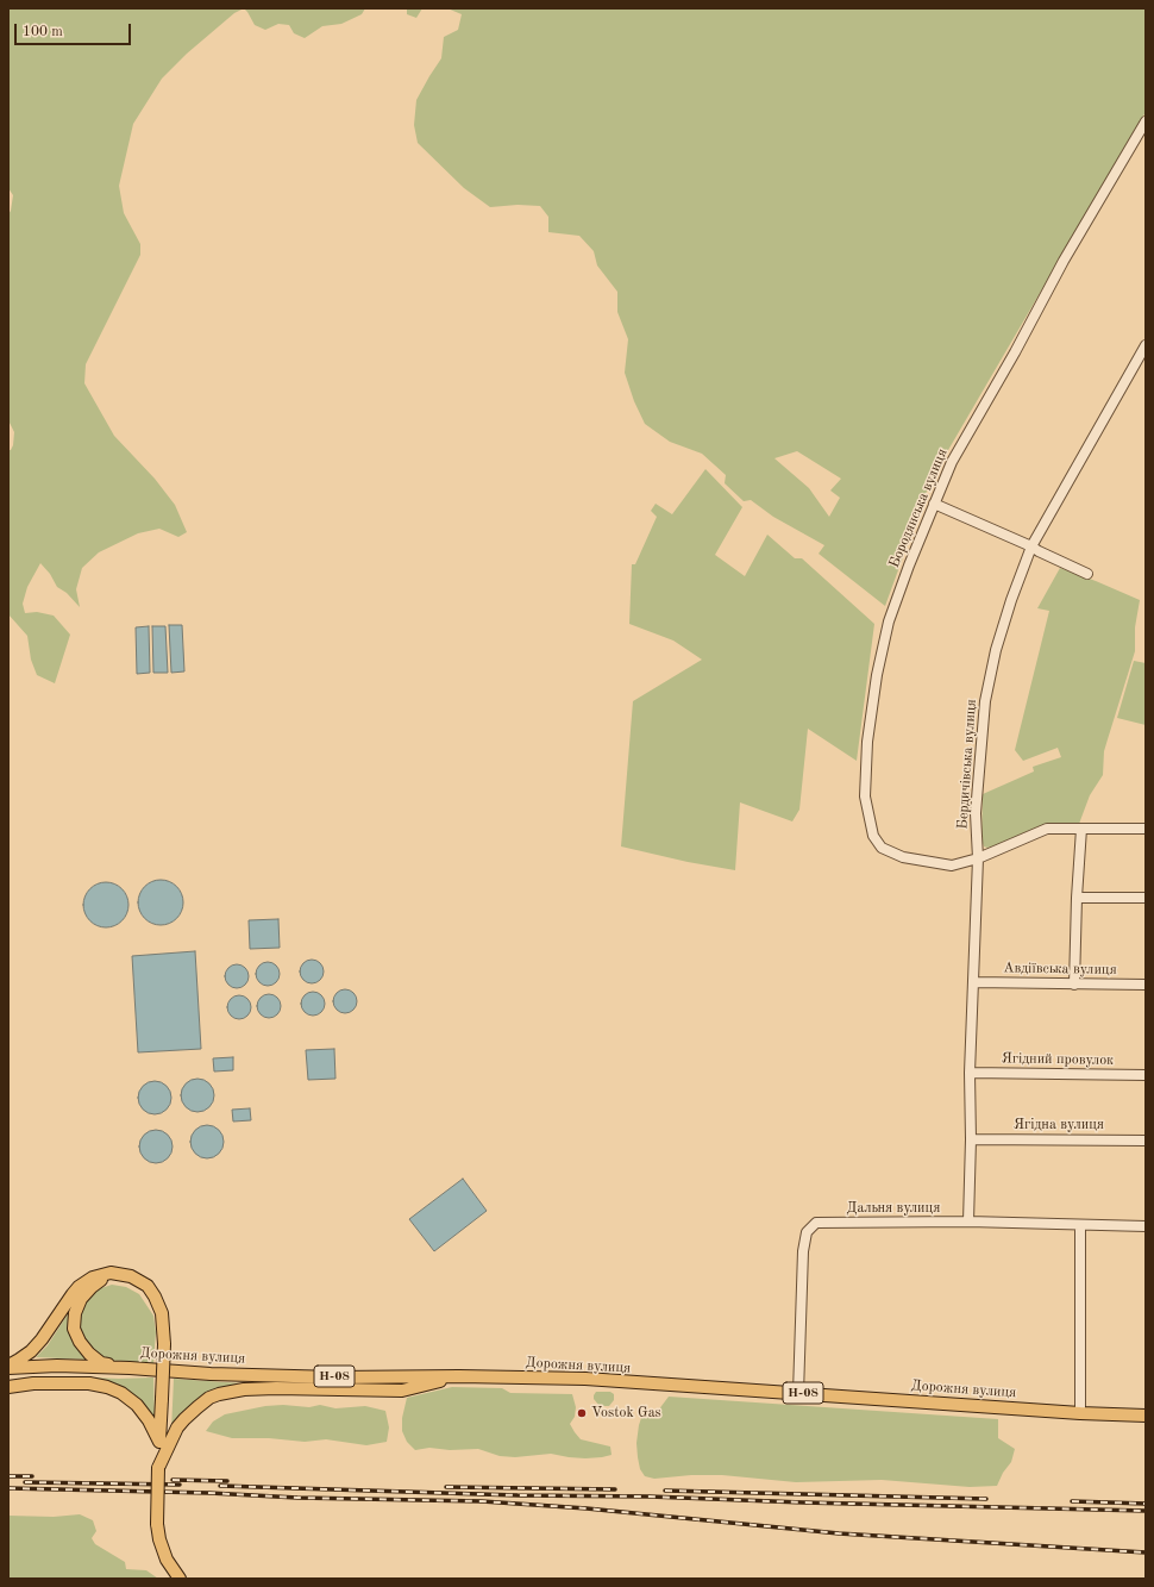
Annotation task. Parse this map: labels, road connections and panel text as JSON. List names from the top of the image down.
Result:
{
  "streets": {
    "main road": ["Дорожня вулиця", "Н-08"],
    "street": [
      "Бородянська вулиця",
      "Бердичівська вулиця",
      "Авдіївська вулиця",
      "Ягідний провулок",
      "Ягідна вулиця",
      "Дальня вулиця"
    ]
  },
  "crossings": [
    ["Бородянська вулиця", "Бердичівська вулиця"],
    ["Бердичівська вулиця", "Авдіївська вулиця"],
    ["Бердичівська вулиця", "Ягідний провулок"],
    ["Бердичівська вулиця", "Ягідна вулиця"],
    ["Бердичівська вулиця", "Дальня вулиця"],
    ["Дальня вулиця", "Дорожня вулиця"]
  ],
  "places": ["Vostok Gas"],
  "scale_bar": "100 m"
}
